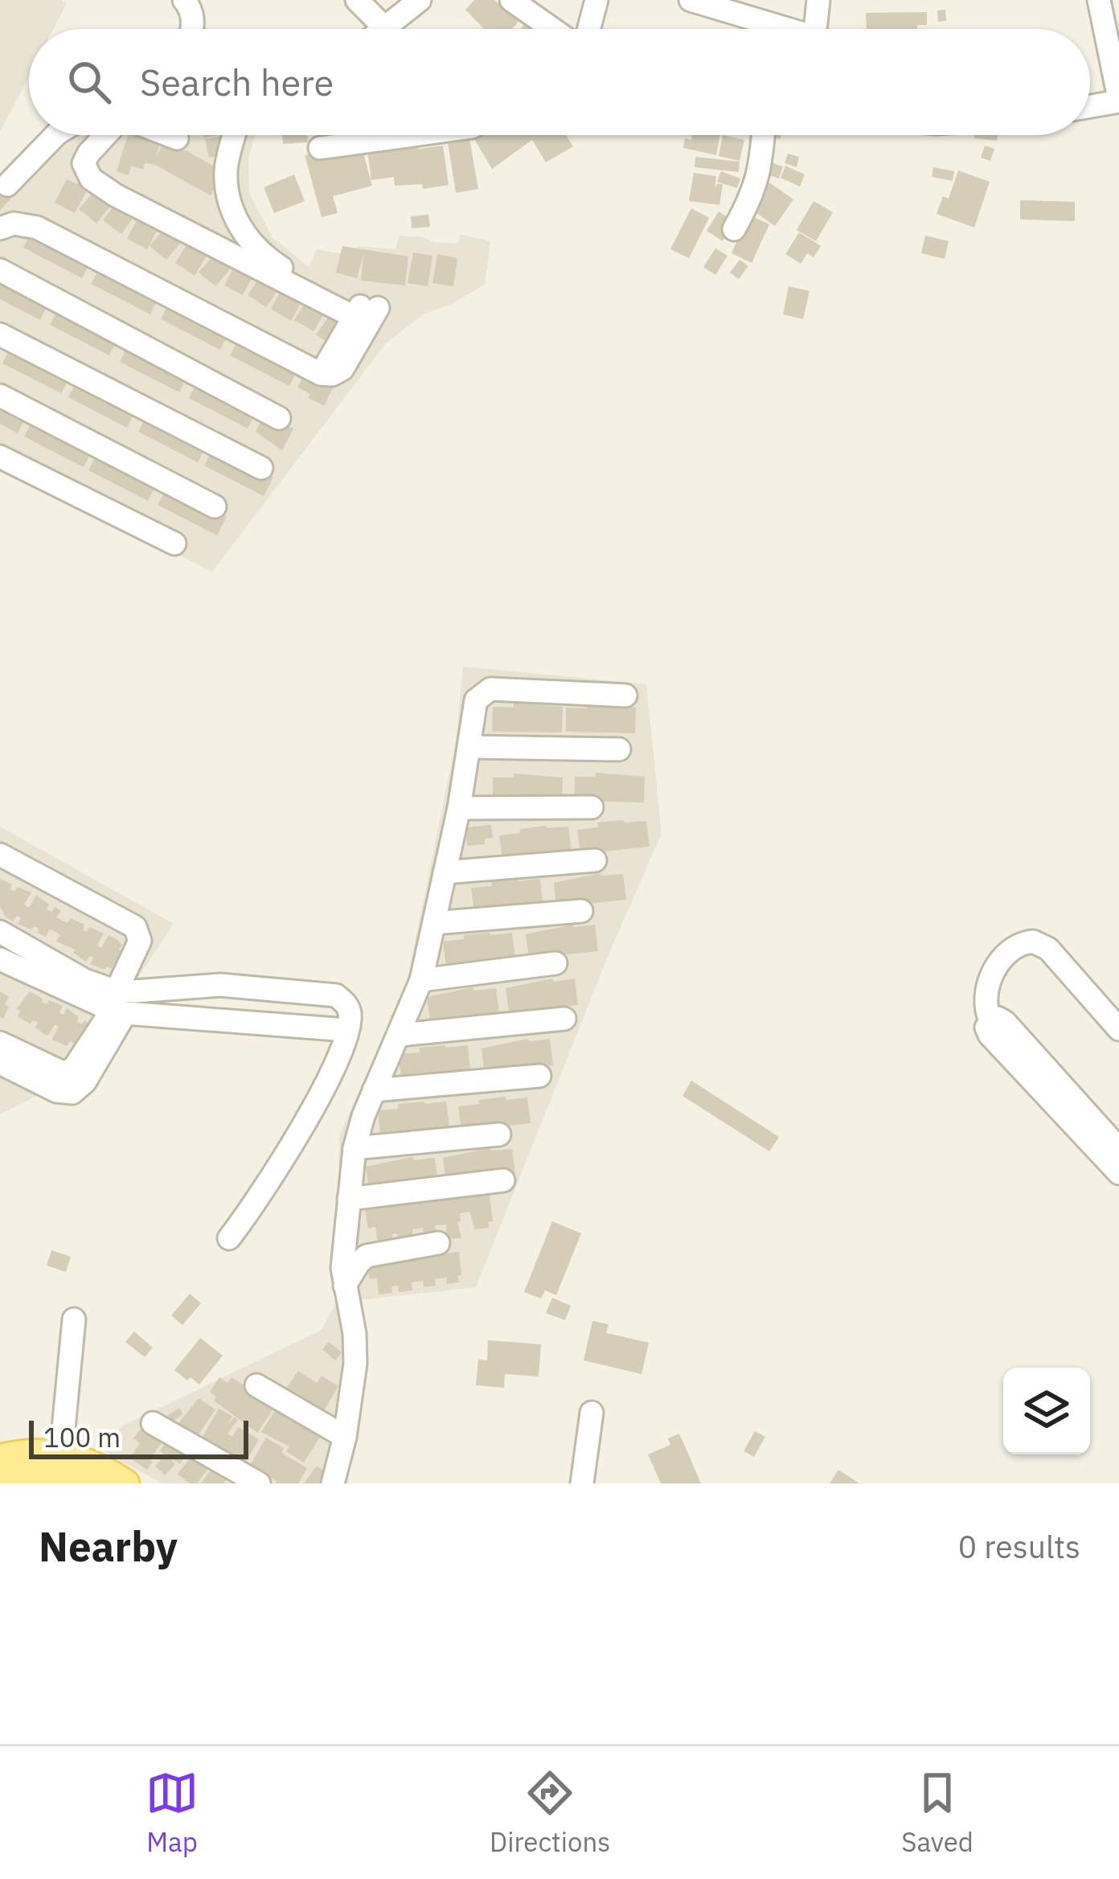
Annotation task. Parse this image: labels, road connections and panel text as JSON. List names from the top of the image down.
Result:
{
  "scale_bar": "100 m",
  "page": {
    "search": "Search here",
    "scale": "100 m",
    "heading": ["Nearby", "0 results"],
    "nav": ["Map", "Directions", "Saved"]
  }
}
